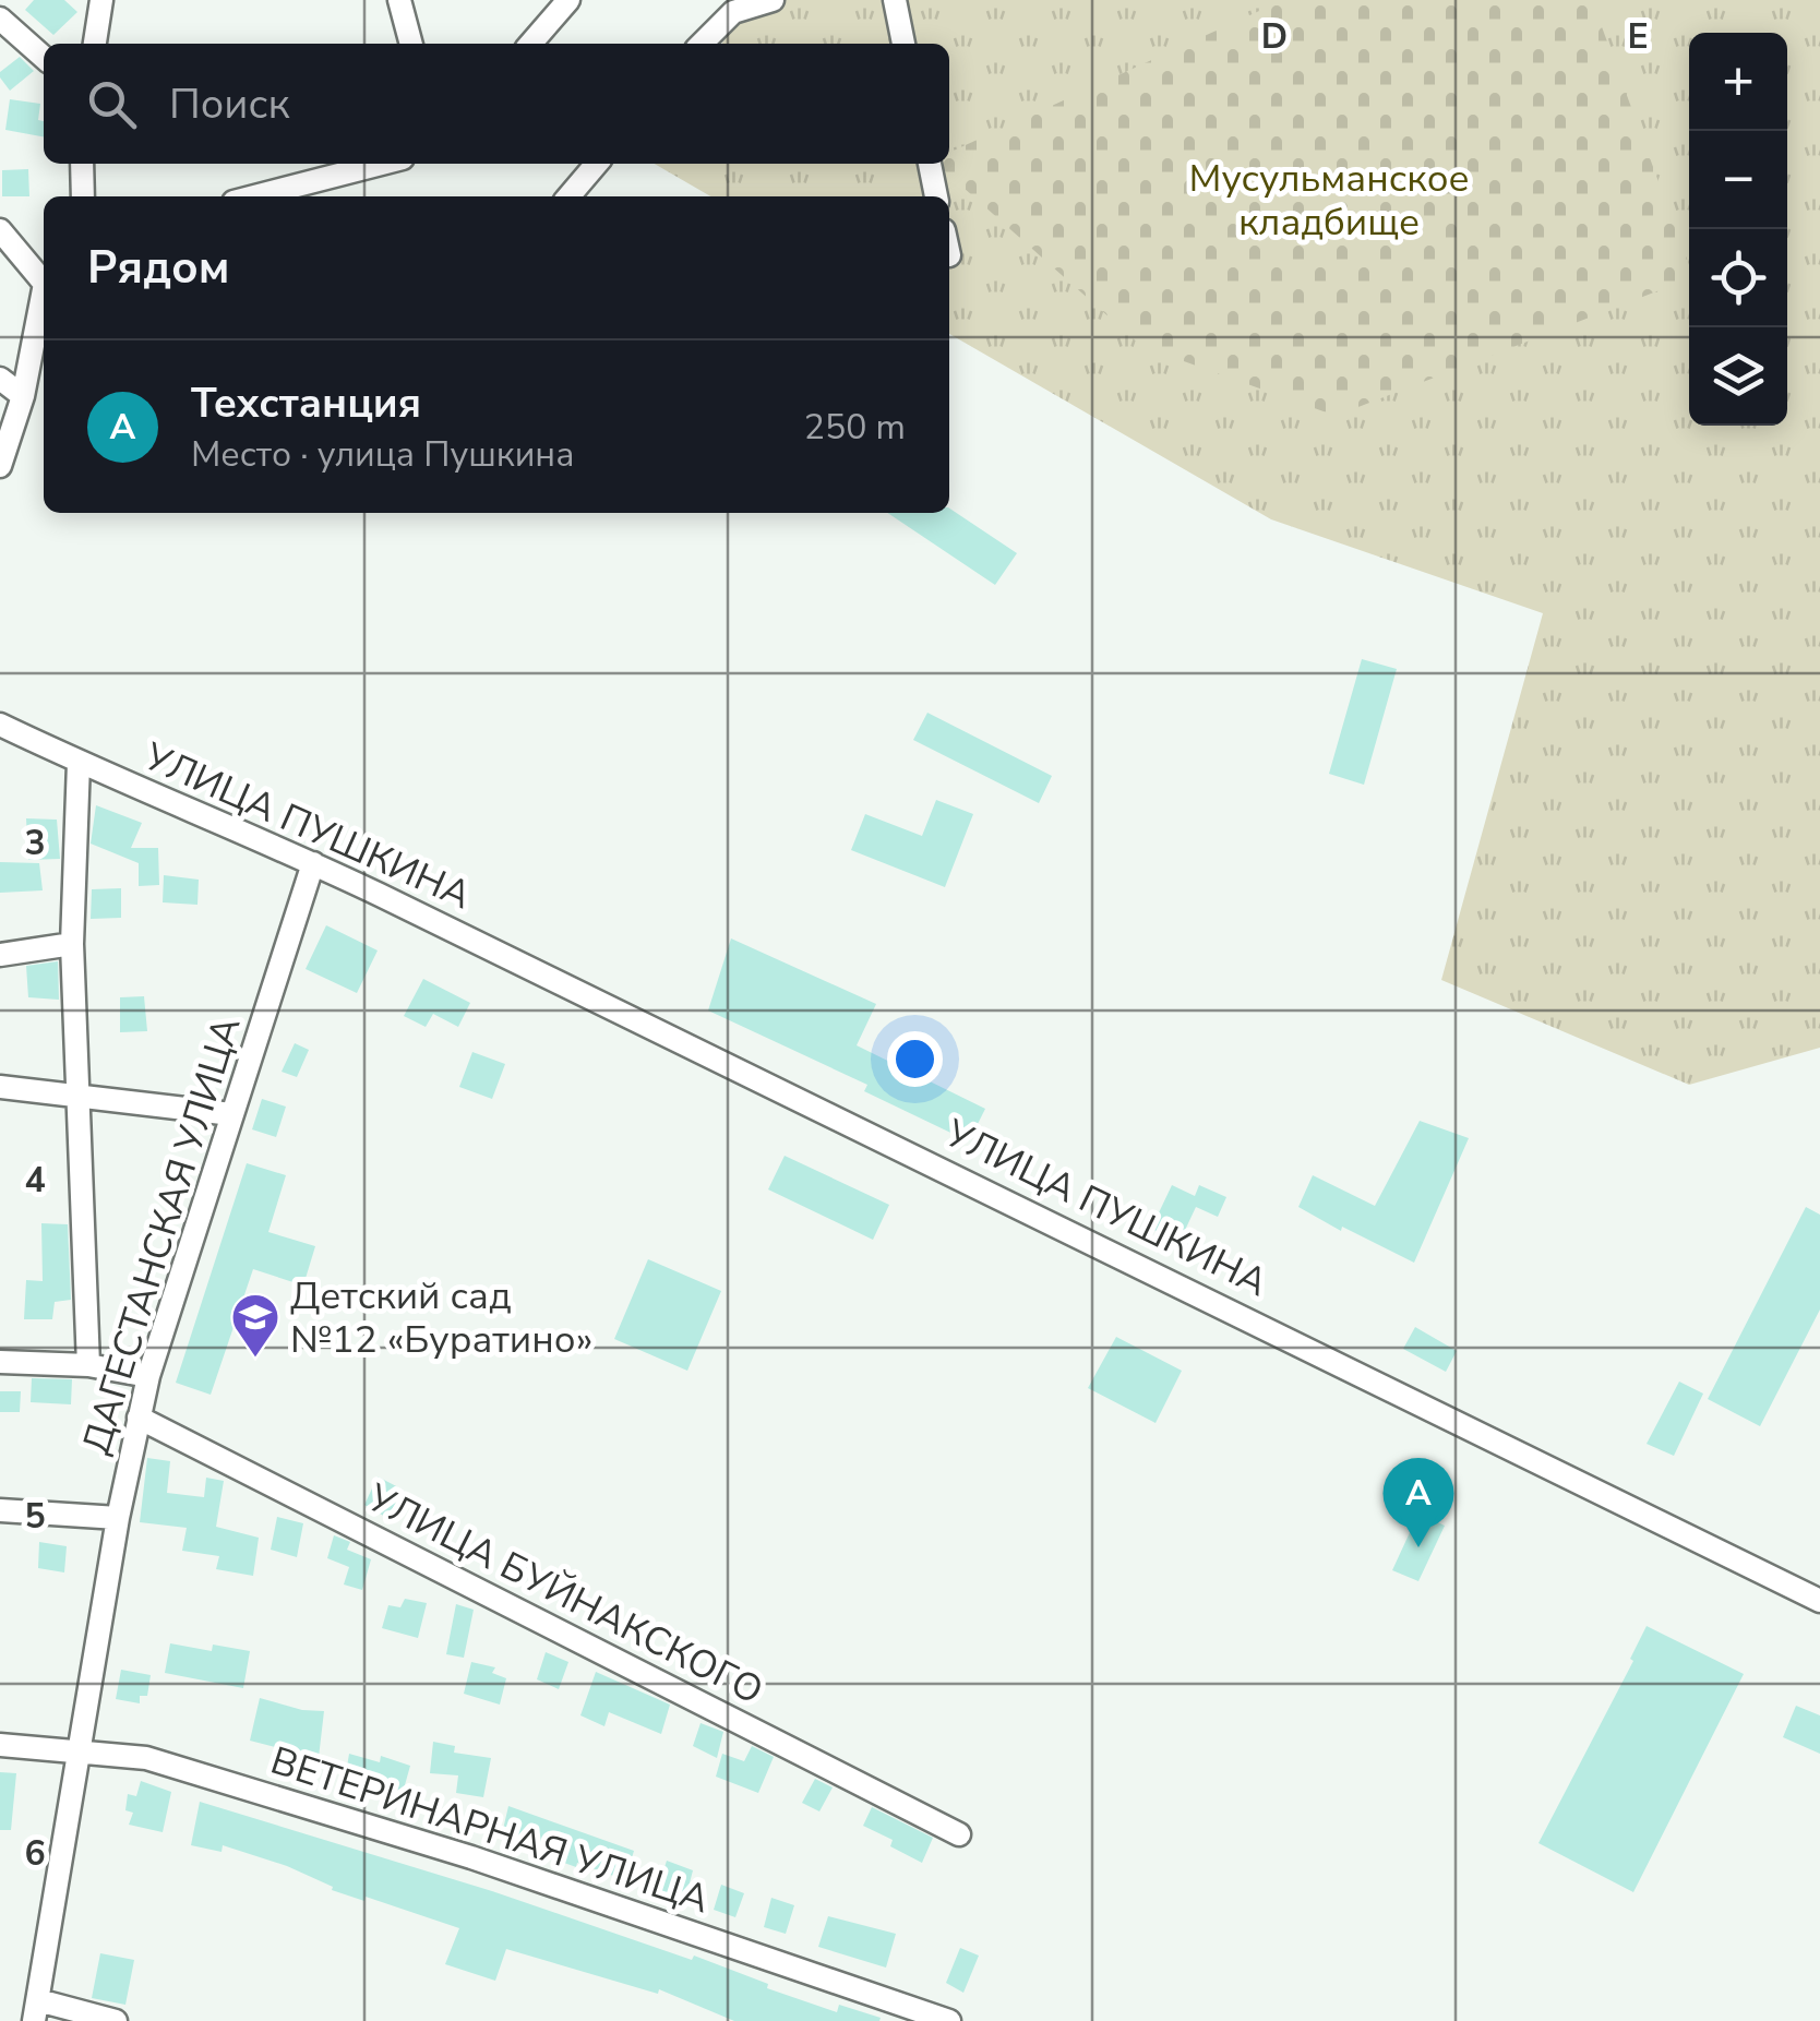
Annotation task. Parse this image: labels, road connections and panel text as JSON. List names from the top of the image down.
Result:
{
  "streets": {
    "street": [
      "УЛИЦА ПУШКИНА",
      "ДАГЕСТАНСКАЯ УЛИЦА",
      "УЛИЦА БУЙНАКСКОГО",
      "ВЕТЕРИНАРНАЯ УЛИЦА"
    ]
  },
  "crossings": [
    ["УЛИЦА ПУШКИНА", "ДАГЕСТАНСКАЯ УЛИЦА"],
    ["ДАГЕСТАНСКАЯ УЛИЦА", "УЛИЦА БУЙНАКСКОГО"],
    ["ДАГЕСТАНСКАЯ УЛИЦА", "ВЕТЕРИНАРНАЯ УЛИЦА"]
  ],
  "parks": ["Мусульманское кладбище"],
  "places": {
    "school or university": ["Детский сад №12 «Буратино»"]
  },
  "page": {
    "map_buttons": ["+", "−"],
    "search": "Поиск",
    "heading": "Рядом",
    "list": [
      {
        "mark": "A",
        "name": "Техстанция",
        "note": "Место · улица Пушкина",
        "value": "250 m"
      }
    ],
    "pins": "A"
  },
  "grid": {
    "columns": ["D", "E"],
    "rows": [
      "3",
      "4",
      "5",
      "6"
    ]
  }
}
